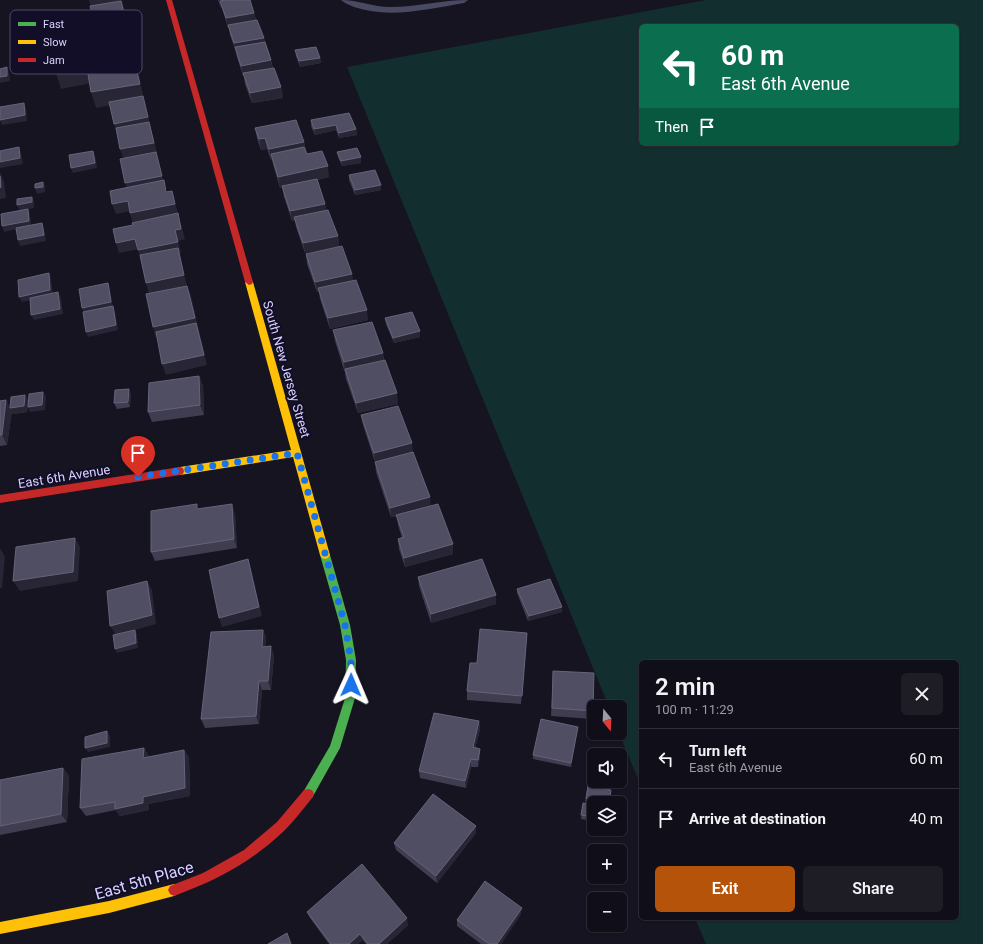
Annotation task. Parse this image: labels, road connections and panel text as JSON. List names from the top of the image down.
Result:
{
  "streets": {
    "street": ["South New Jersey Street", "East 6th Avenue", "East 5th Place"]
  },
  "crossings": [
    ["South New Jersey Street", "East 6th Avenue"],
    ["South New Jersey Street", "East 5th Place"]
  ],
  "legend": ["Fast", "Slow", "Jam"],
  "north": "bottom",
  "page": {
    "turn": ["60 m", "East 6th Avenue"],
    "then": "Then",
    "heading": ["2 min", "100 m · 11:29"],
    "map_buttons": ["+", "−"],
    "list": [
      {
        "name": "Turn left",
        "note": "East 6th Avenue",
        "value": "60 m"
      },
      {
        "name": "Arrive at destination",
        "value": "40 m"
      }
    ],
    "buttons": ["Exit", "Share"]
  }
}
